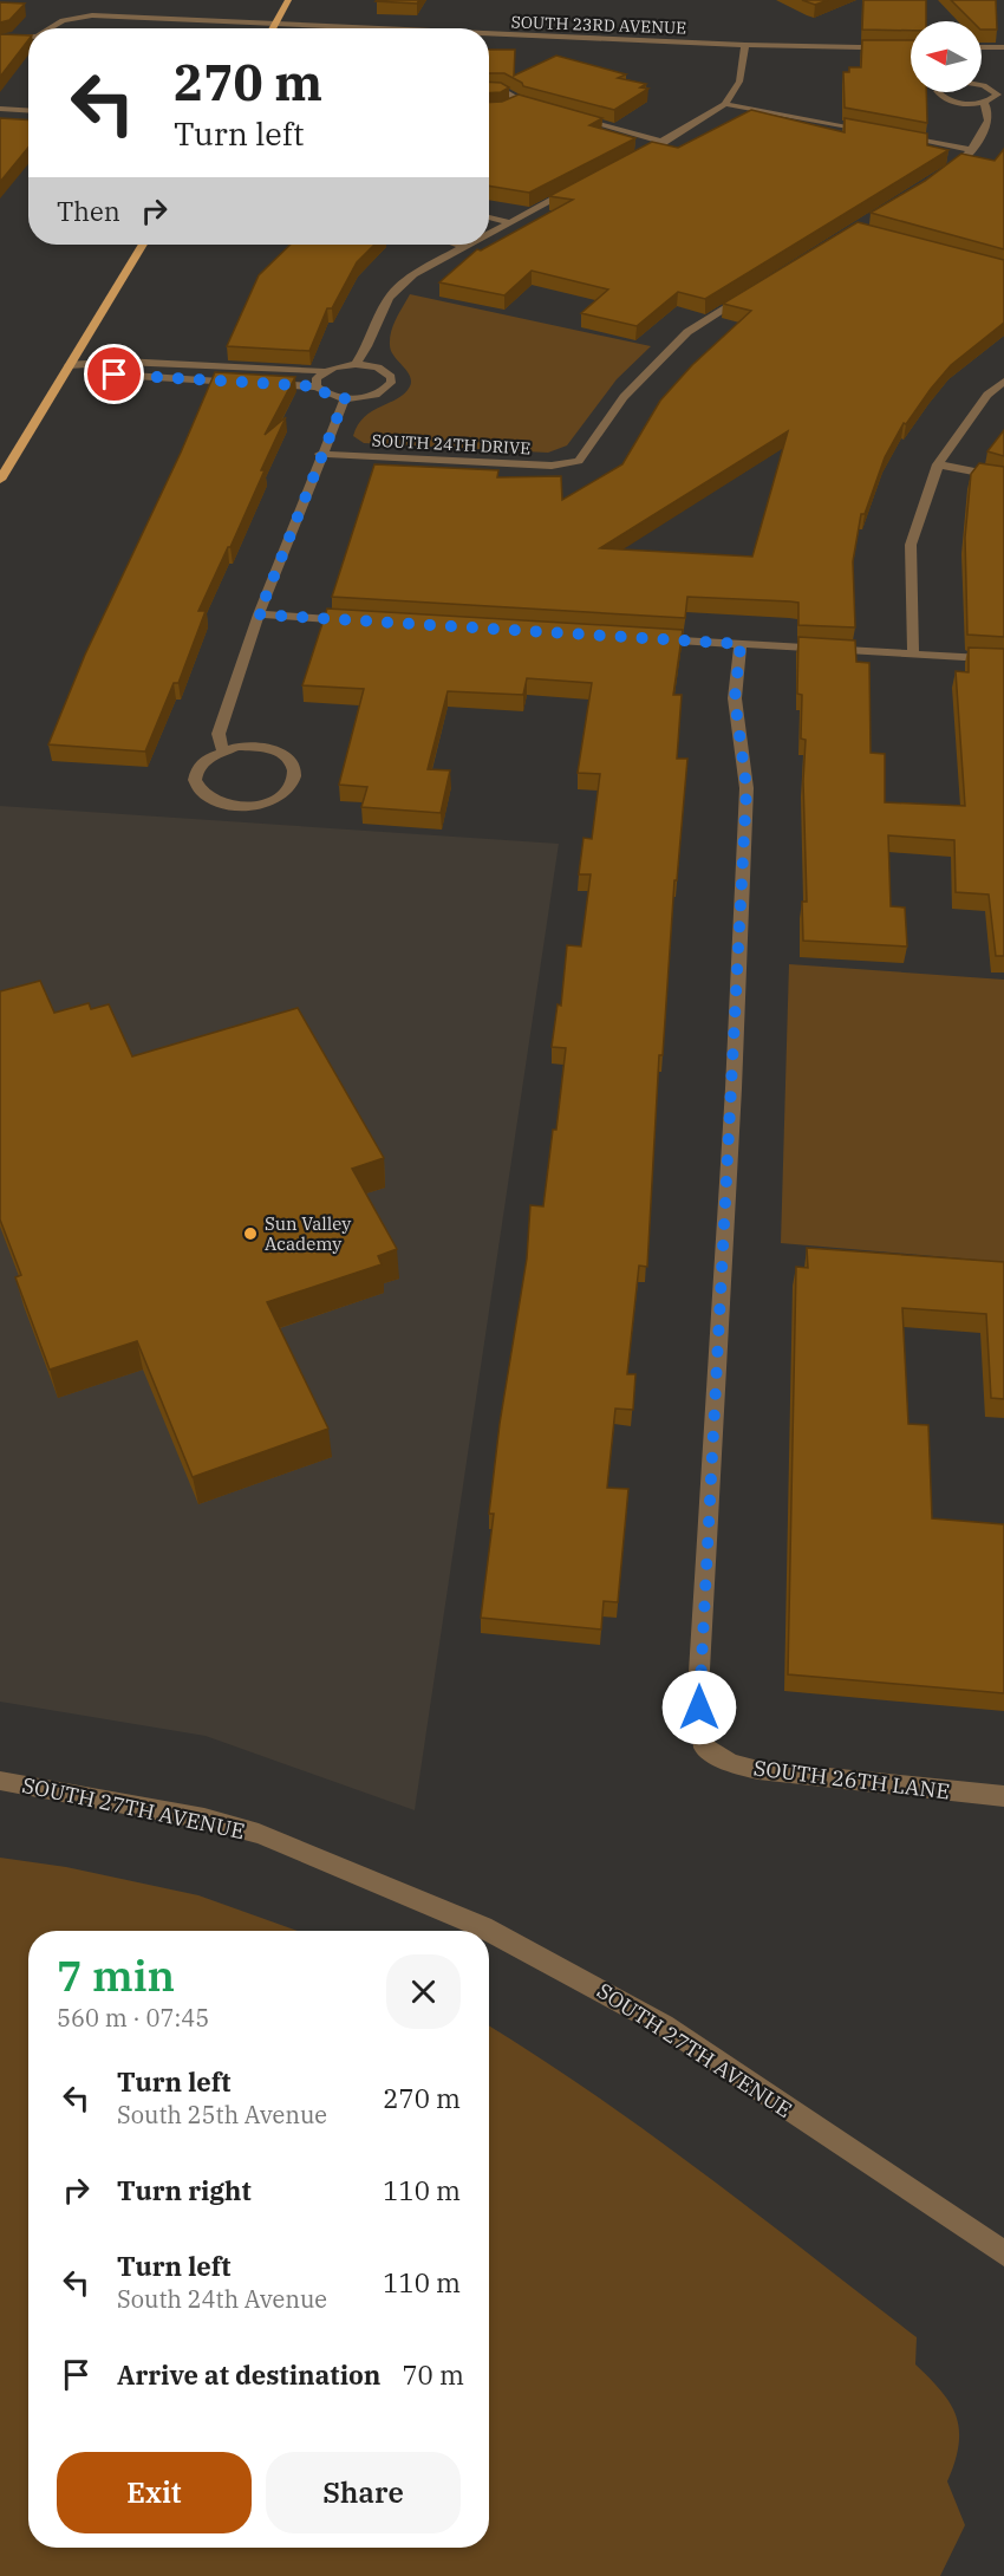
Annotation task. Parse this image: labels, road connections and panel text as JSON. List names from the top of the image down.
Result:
{
  "streets": {
    "street": [
      "SOUTH 23RD AVENUE",
      "SOUTH 24TH DRIVE",
      "SOUTH 26TH LANE",
      "SOUTH 27TH AVENUE"
    ]
  },
  "places": ["Sun Valley Academy"],
  "north": "left",
  "page": {
    "turn": ["270 m", "Turn left"],
    "then": "Then",
    "heading": ["7 min", "560 m · 07:45"],
    "list": [
      {
        "name": "Turn left",
        "note": "South 25th Avenue",
        "value": "270 m"
      },
      {
        "name": "Turn right",
        "value": "110 m"
      },
      {
        "name": "Turn left",
        "note": "South 24th Avenue",
        "value": "110 m"
      },
      {
        "name": "Arrive at destination",
        "value": "70 m"
      }
    ],
    "buttons": ["Exit", "Share"]
  }
}
